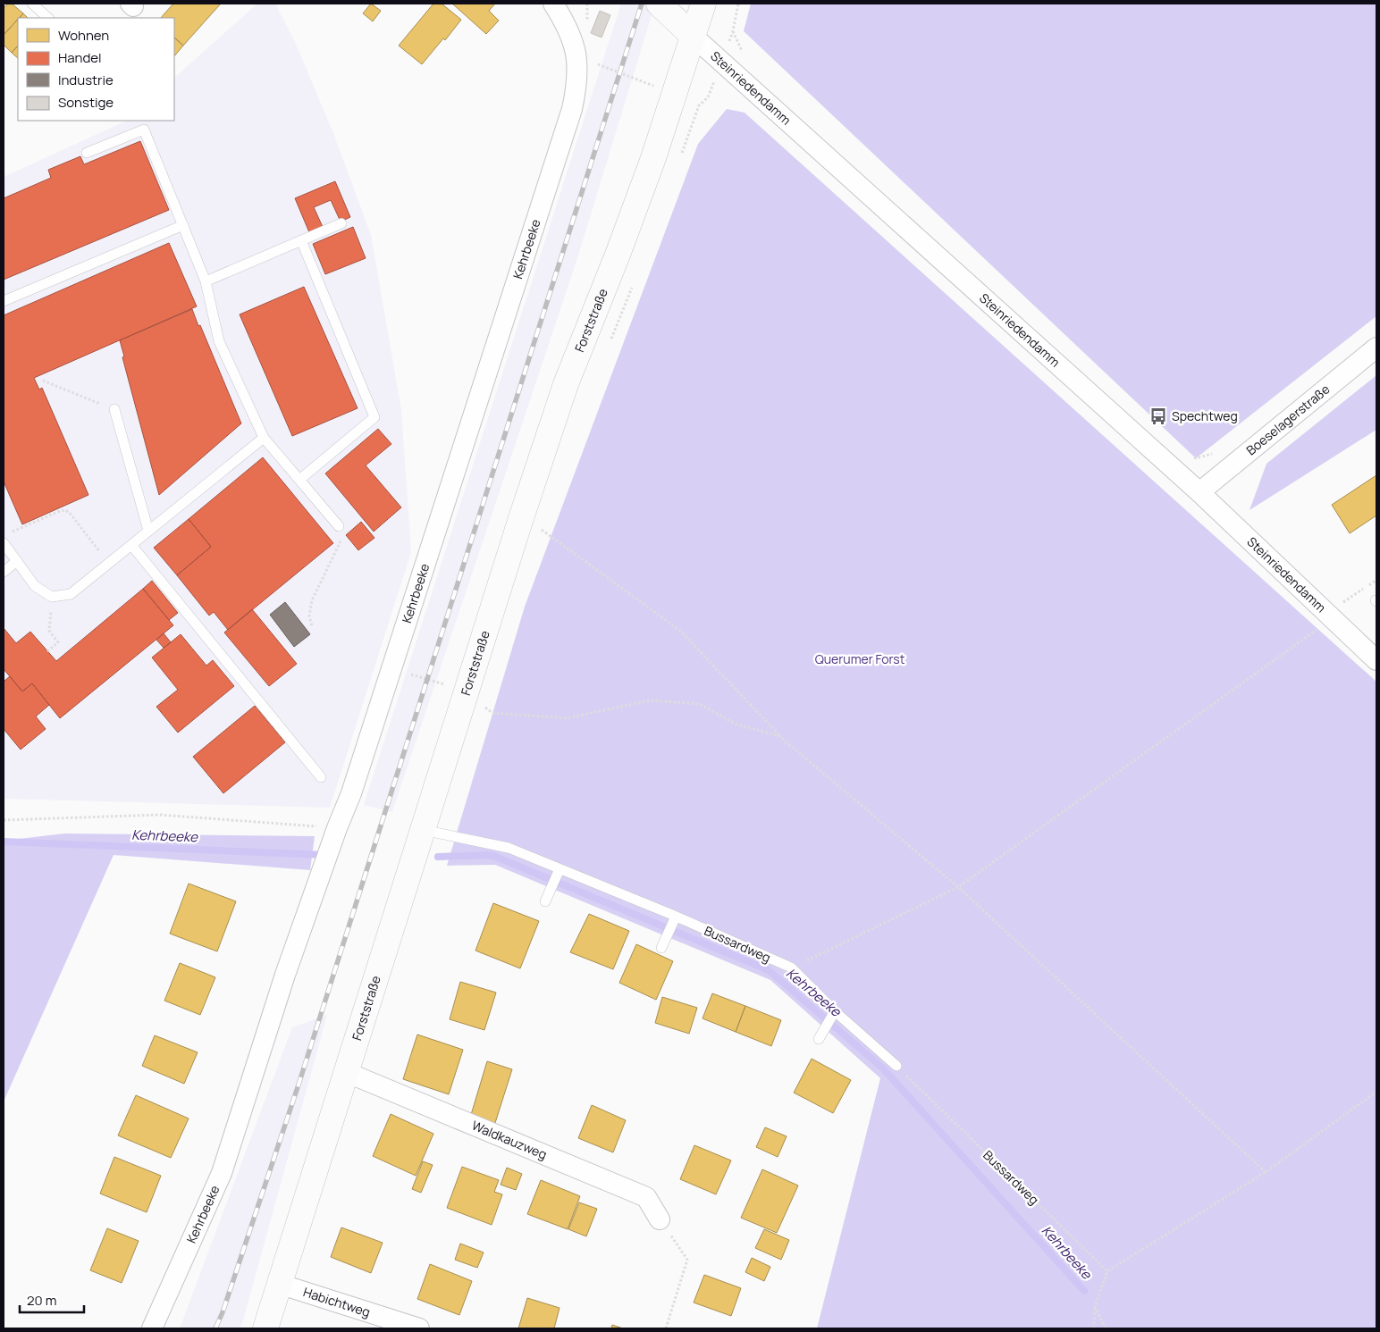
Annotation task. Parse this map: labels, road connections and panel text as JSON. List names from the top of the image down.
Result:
{
  "streets": {
    "main road": ["Steinriedendamm", "Forststraße"],
    "street": [
      "Kehrbeeke",
      "Boeselagerstraße",
      "Waldkauzweg",
      "Habichtweg"
    ],
    "lane": ["Bussardweg"]
  },
  "crossings": [
    ["Steinriedendamm", "Forststraße"],
    ["Steinriedendamm", "Boeselagerstraße"],
    ["Forststraße", "Bussardweg"],
    ["Forststraße", "Waldkauzweg"],
    ["Forststraße", "Habichtweg"]
  ],
  "water": ["Kehrbeeke"],
  "parks": ["Querumer Forst"],
  "places": {
    "bus stop": ["Spechtweg"]
  },
  "legend": [
    "Wohnen",
    "Handel",
    "Industrie",
    "Sonstige"
  ],
  "scale_bar": "20 m"
}
